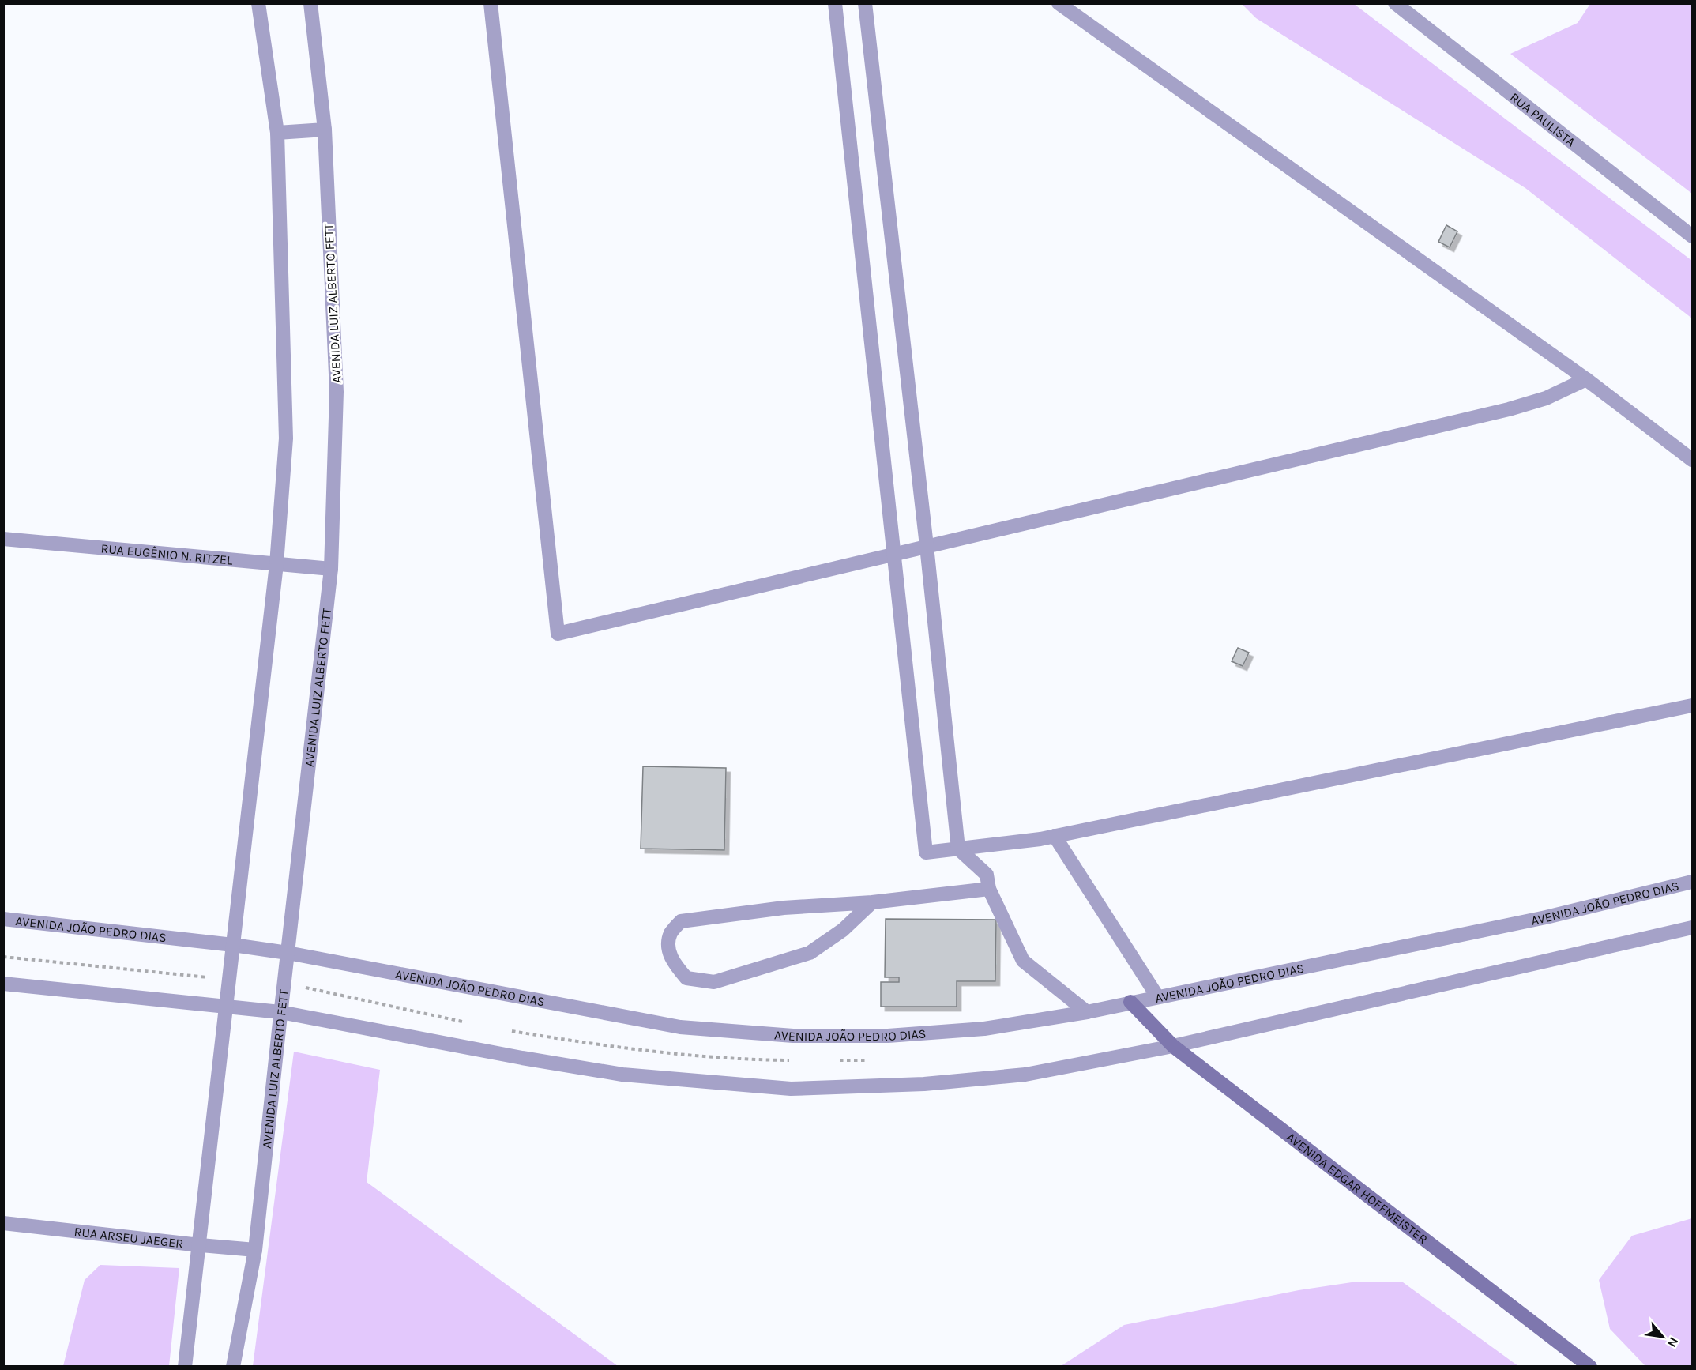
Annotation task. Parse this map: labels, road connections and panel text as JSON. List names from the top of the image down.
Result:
{
  "streets": {
    "street": [
      "RUA PAULISTA",
      "AVENIDA LUIZ ALBERTO FETT",
      "RUA EUGÊNIO N. RITZEL",
      "AVENIDA JOÃO PEDRO DIAS",
      "AVENIDA EDGAR HOFFMEISTER",
      "RUA ARSEU JAEGER"
    ]
  },
  "crossings": [
    ["AVENIDA LUIZ ALBERTO FETT", "RUA EUGÊNIO N. RITZEL"],
    ["AVENIDA LUIZ ALBERTO FETT", "AVENIDA JOÃO PEDRO DIAS"],
    ["AVENIDA LUIZ ALBERTO FETT", "RUA ARSEU JAEGER"],
    ["AVENIDA JOÃO PEDRO DIAS", "AVENIDA EDGAR HOFFMEISTER"]
  ],
  "north": "bottom right"
}
